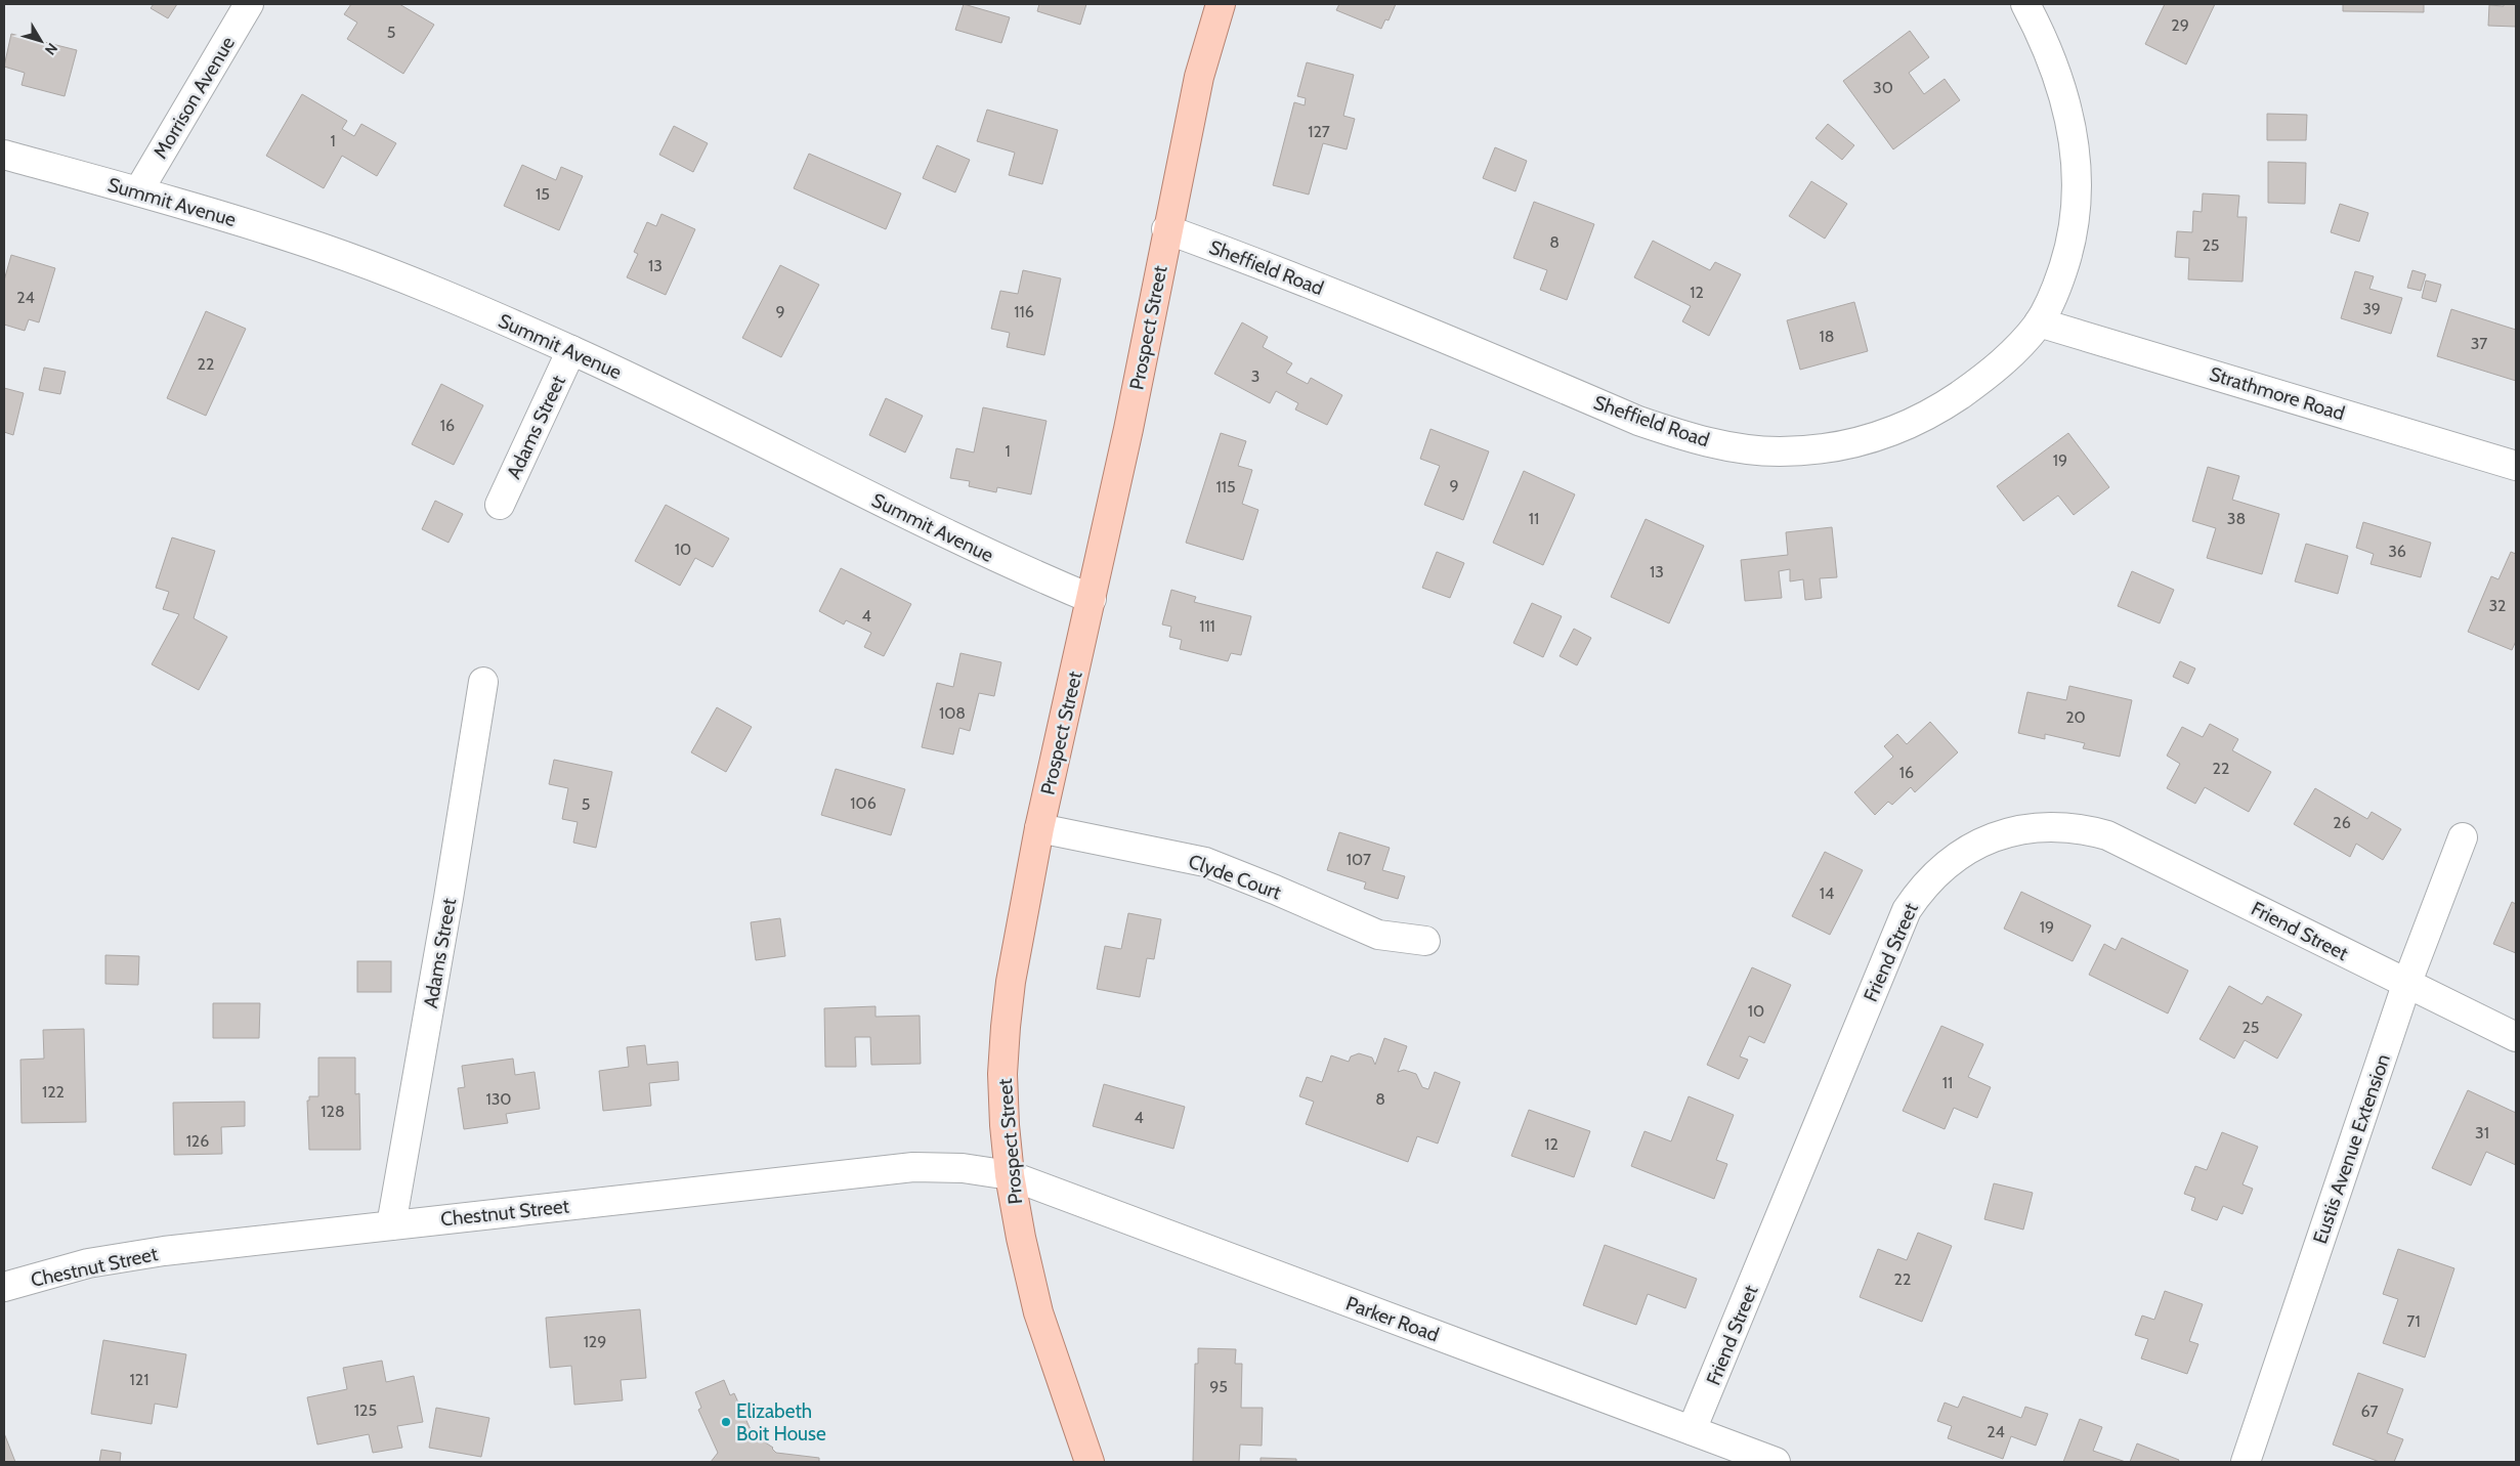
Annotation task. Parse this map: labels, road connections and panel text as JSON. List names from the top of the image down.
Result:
{
  "streets": {
    "main road": ["Prospect Street"],
    "street": [
      "Morrison Avenue",
      "Summit Avenue",
      "Sheffield Road",
      "Strathmore Road",
      "Adams Street",
      "Clyde Court",
      "Friend Street",
      "Eustis Avenue Extension",
      "Chestnut Street",
      "Parker Road"
    ]
  },
  "crossings": [
    ["Morrison Avenue", "Summit Avenue"],
    ["Summit Avenue", "Prospect Street"],
    ["Summit Avenue", "Adams Street"],
    ["Sheffield Road", "Prospect Street"],
    ["Sheffield Road", "Strathmore Road"],
    ["Prospect Street", "Clyde Court"],
    ["Prospect Street", "Chestnut Street"],
    ["Prospect Street", "Parker Road"],
    ["Adams Street", "Chestnut Street"],
    ["Friend Street", "Eustis Avenue Extension"],
    ["Friend Street", "Parker Road"],
    ["Chestnut Street", "Parker Road"]
  ],
  "places": ["Elizabeth Boit House"],
  "house_numbers": [
    "29",
    "5",
    "30",
    "127",
    "1",
    "15",
    "8",
    "25",
    "13",
    "12",
    "24",
    "39",
    "9",
    "116",
    "18",
    "37",
    "22",
    "3",
    "16",
    "1",
    "19",
    "9",
    "115",
    "11",
    "38",
    "10",
    "36",
    "13",
    "32",
    "4",
    "111",
    "108",
    "20",
    "22",
    "16",
    "106",
    "5",
    "26",
    "107",
    "14",
    "19",
    "10",
    "25",
    "11",
    "122",
    "130",
    "8",
    "128",
    "4",
    "31",
    "126",
    "12",
    "22",
    "71",
    "129",
    "121",
    "95",
    "125",
    "67",
    "24"
  ],
  "north": "bottom right"
}
